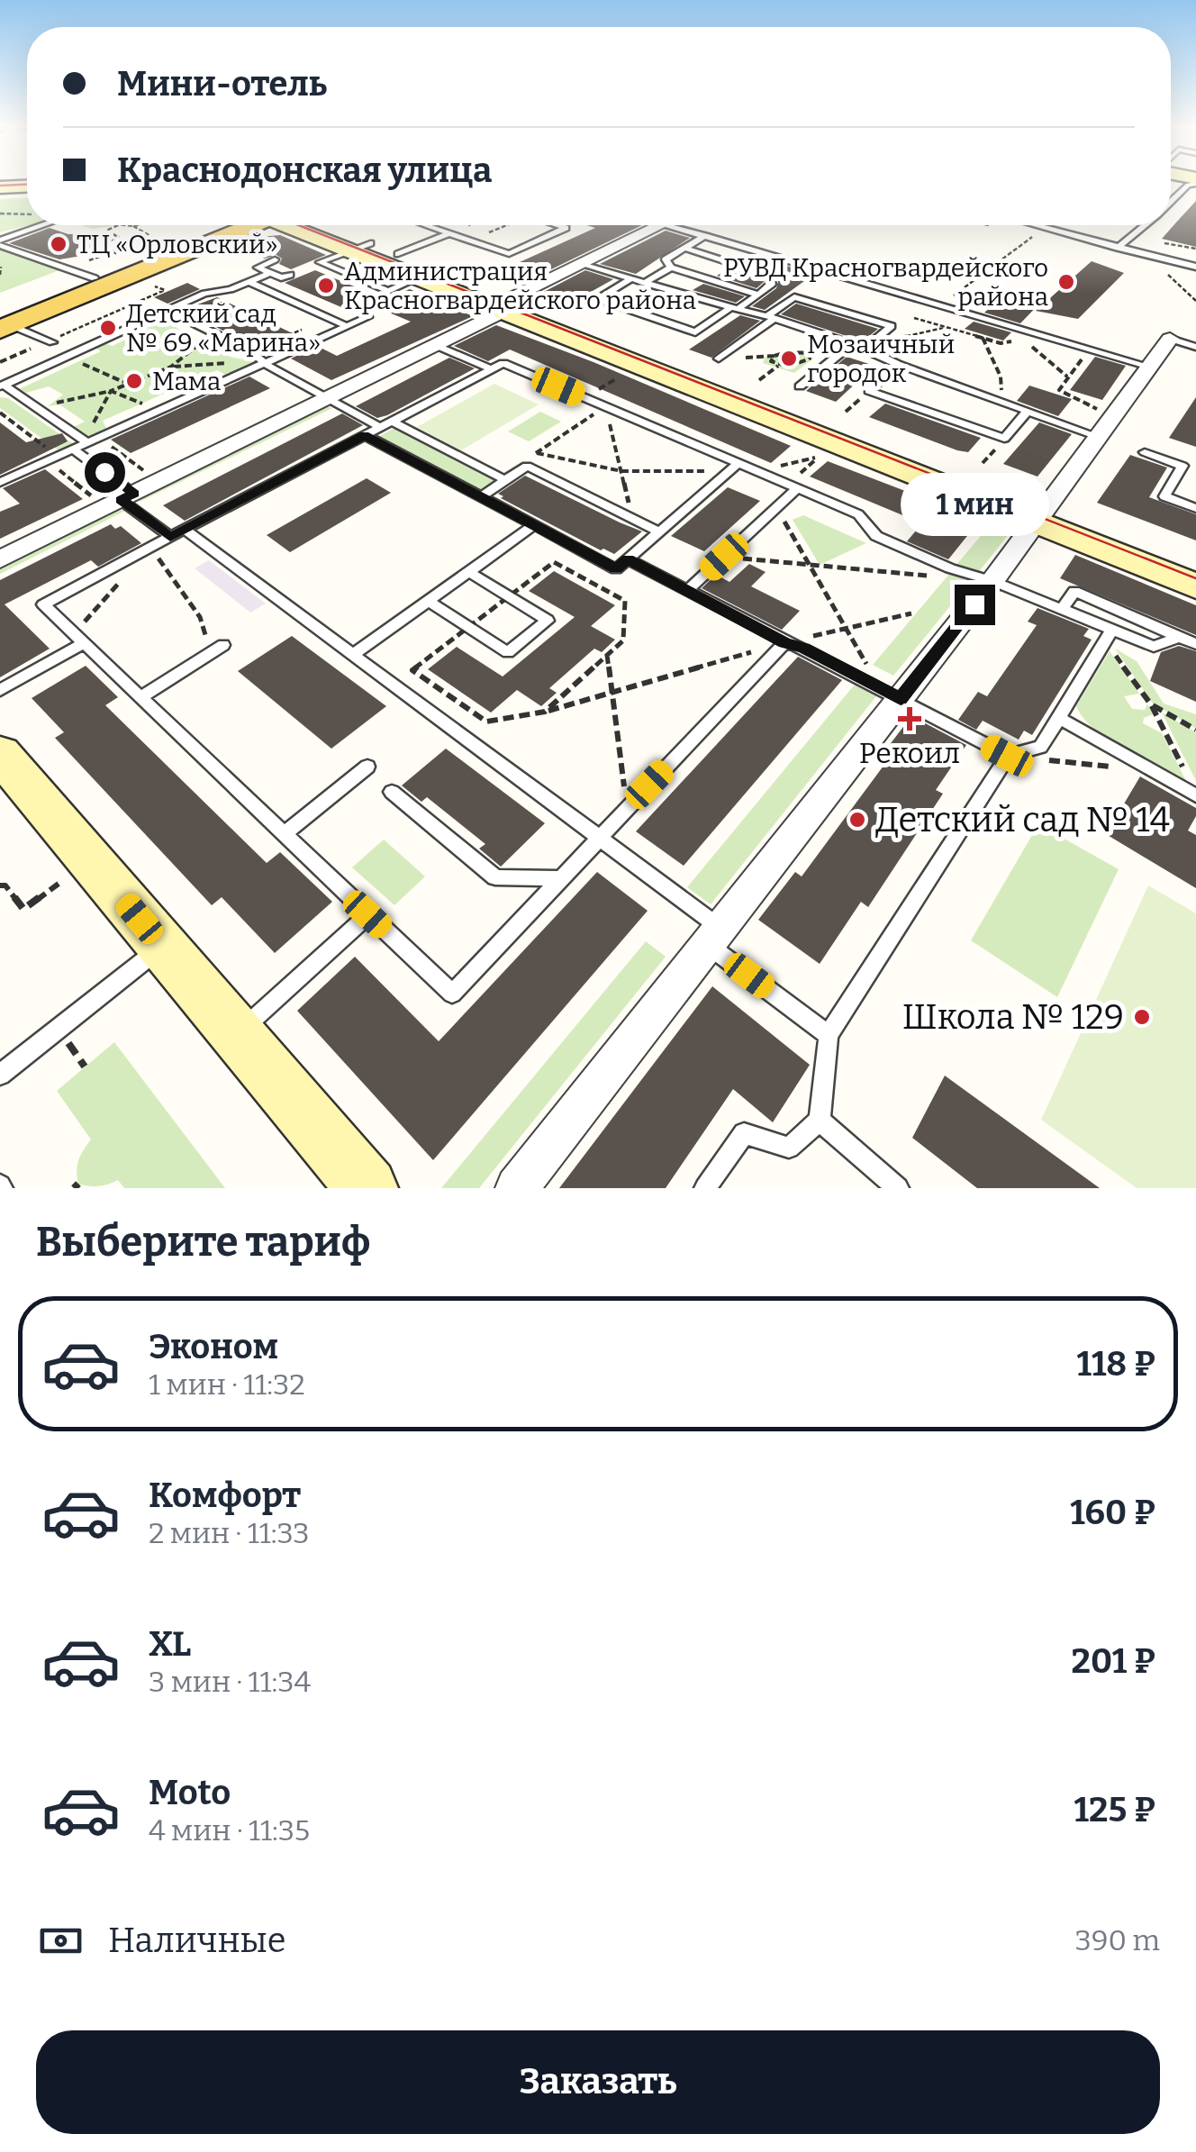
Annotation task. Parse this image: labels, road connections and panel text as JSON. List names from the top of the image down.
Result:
{
  "places": {
    "other": [
      "ТЦ «Орловский»",
      "РУВД Красногвардейского района",
      "Администрация Красногвардейского района",
      "Детский сад № 69 «Марина»",
      "Мозаичный городок",
      "Мама",
      "Детский сад № 14",
      "Школа № 129"
    ],
    "health": ["Рекоил"]
  },
  "page": {
    "banner": ["Мини-отель", "Краснодонская улица"],
    "bubble": "1 мин",
    "heading": "Выберите тариф",
    "list": [
      {
        "name": "Эконом",
        "note": "1 мин · 11:32",
        "value": "118 ₽"
      },
      {
        "name": "Комфорт",
        "note": "2 мин · 11:33",
        "value": "160 ₽"
      },
      {
        "name": "XL",
        "note": "3 мин · 11:34",
        "value": "201 ₽"
      },
      {
        "name": "Moto",
        "note": "4 мин · 11:35",
        "value": "125 ₽"
      }
    ],
    "pay": ["Наличные", "390 m"],
    "buttons": "Заказать"
  }
}
